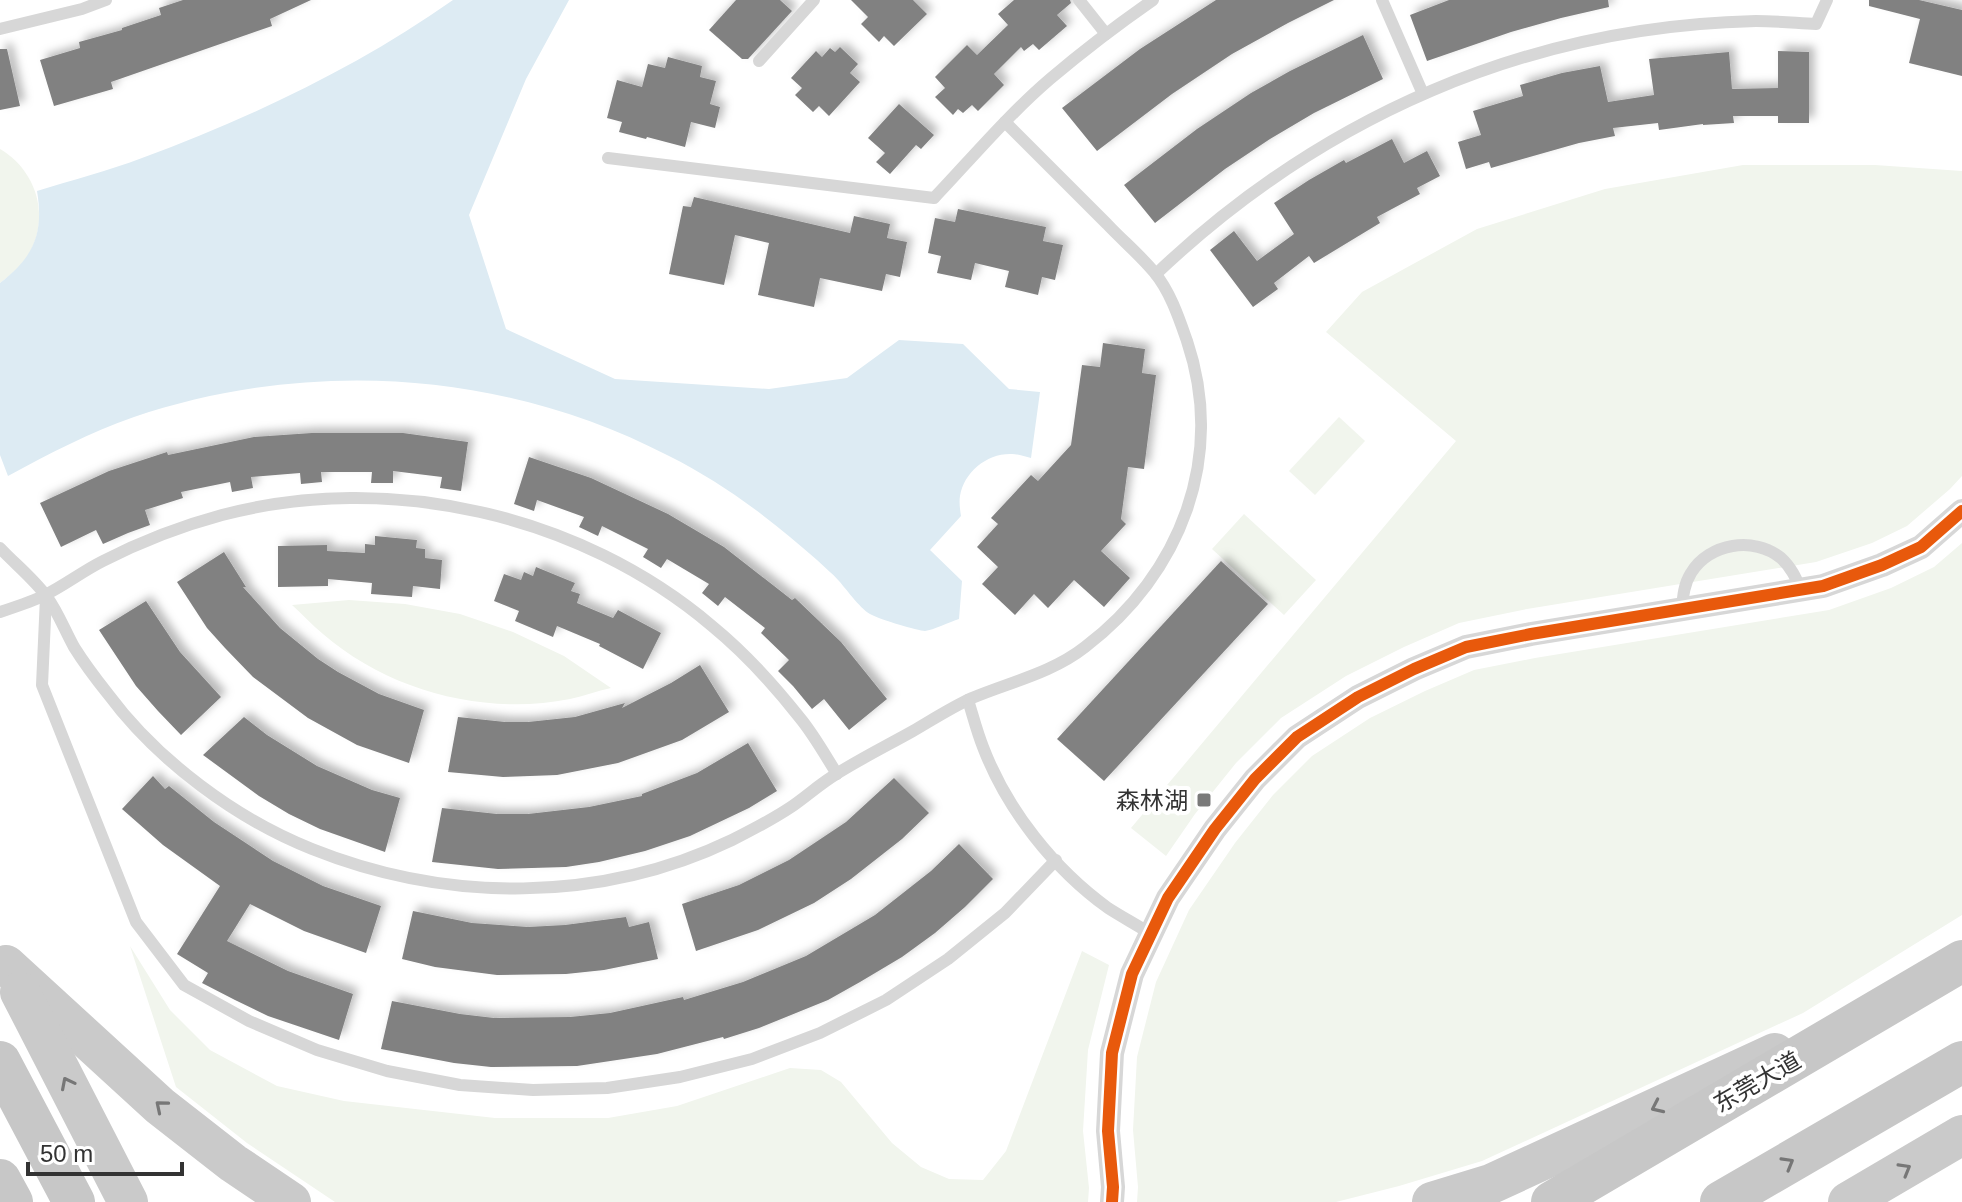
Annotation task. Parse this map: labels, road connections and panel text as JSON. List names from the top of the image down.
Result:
{
  "streets": {
    "highway": ["东莞大道"]
  },
  "places": {
    "transit": ["森林湖"]
  },
  "scale_bar": "50 m"
}
